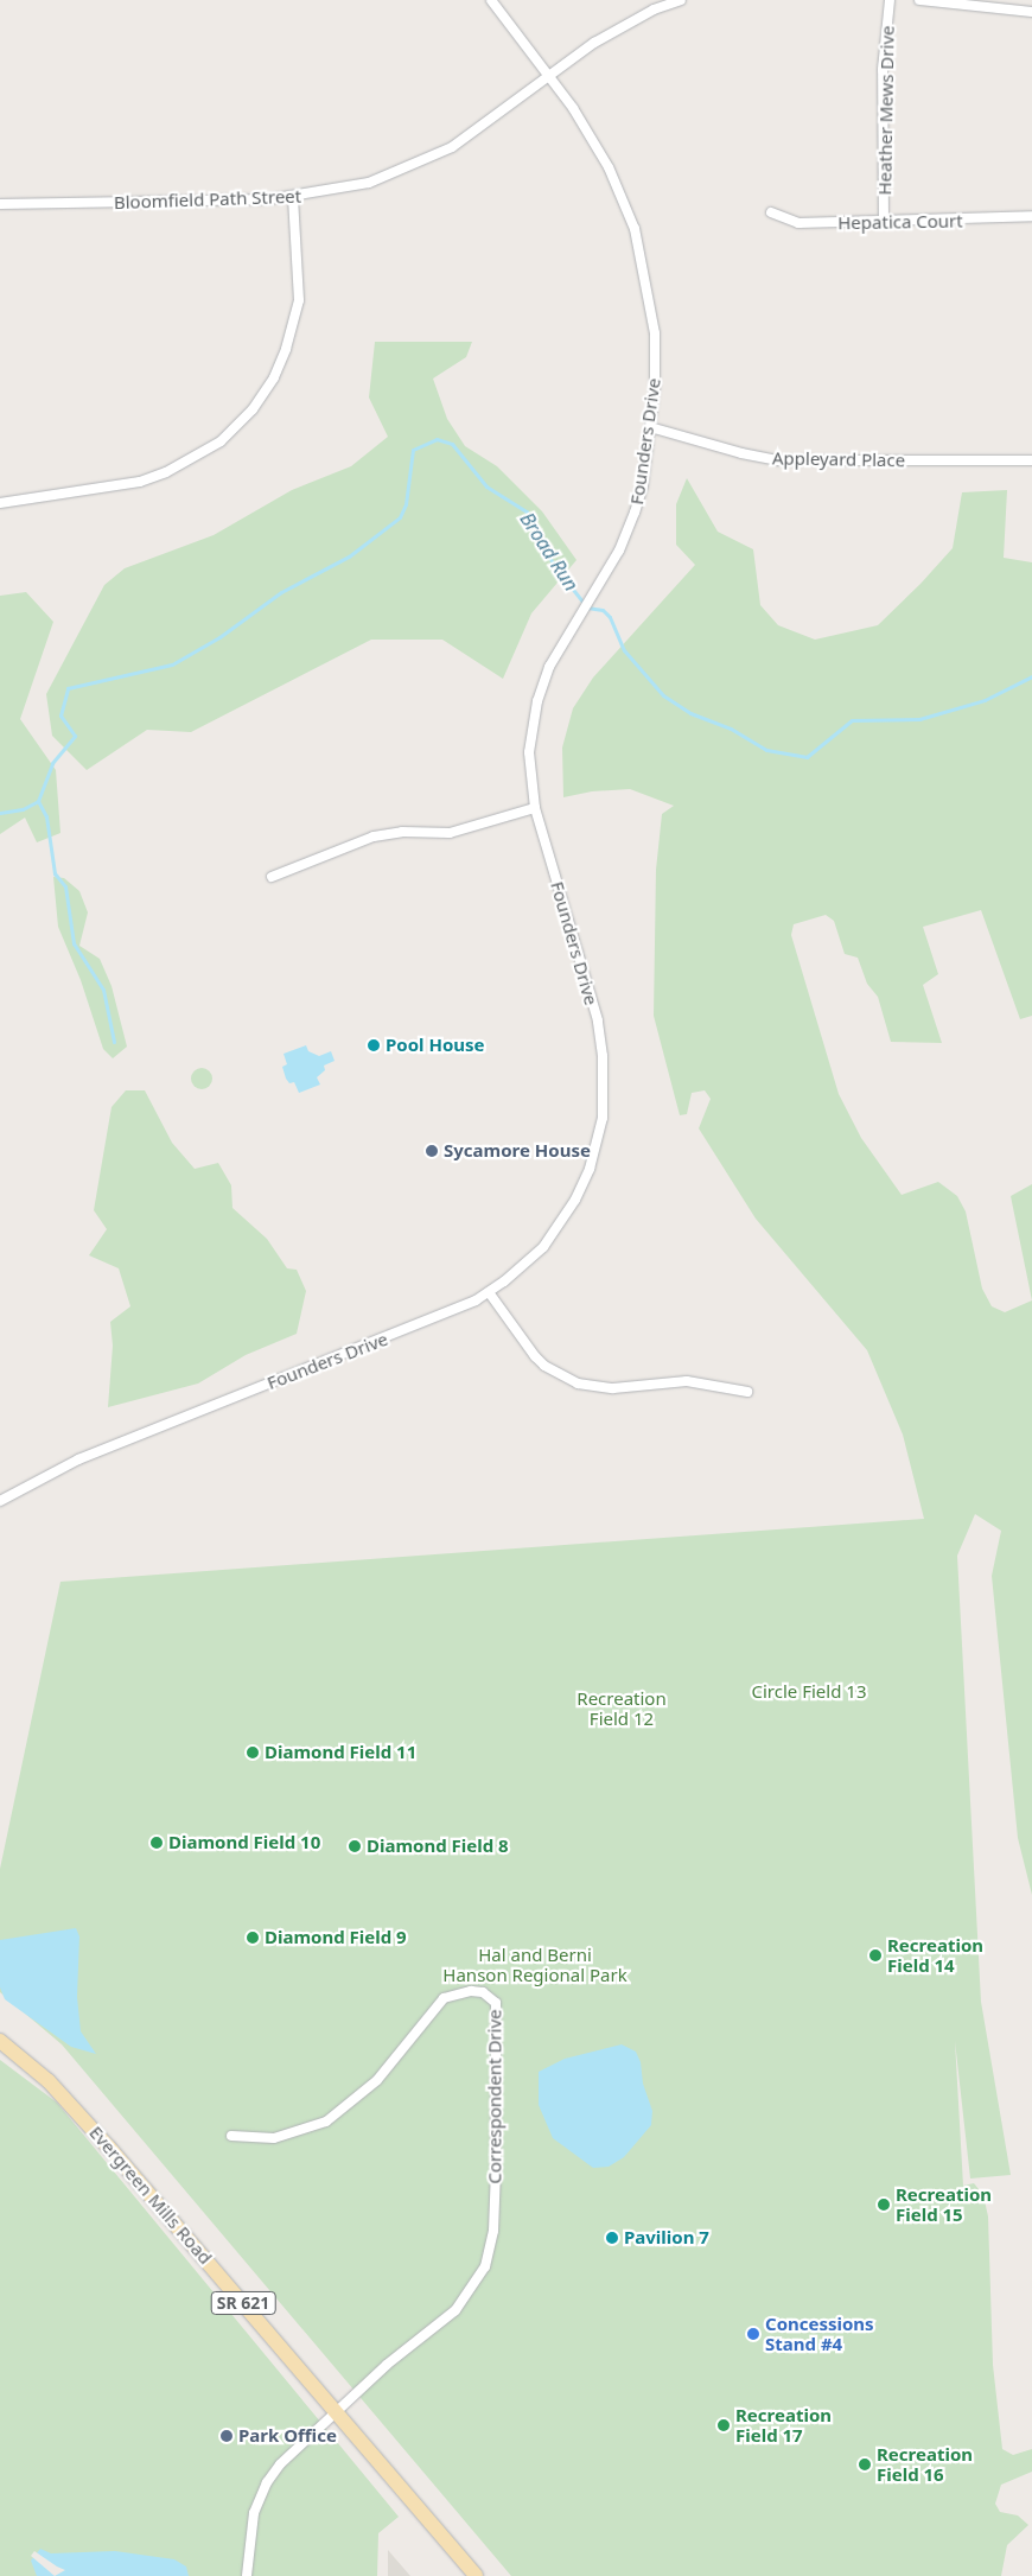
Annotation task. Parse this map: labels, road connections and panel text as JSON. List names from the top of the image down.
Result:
{
  "streets": {
    "main road": ["Evergreen Mills Road", "SR 621"],
    "street": [
      "Heather Mews Drive",
      "Bloomfield Path Street",
      "Hepatica Court",
      "Founders Drive",
      "Appleyard Place",
      "Correspondent Drive"
    ]
  },
  "crossings": [
    ["Heather Mews Drive", "Hepatica Court"],
    ["Bloomfield Path Street", "Founders Drive"],
    ["Founders Drive", "Appleyard Place"],
    ["Correspondent Drive", "Evergreen Mills Road"]
  ],
  "water": ["Broad Run"],
  "parks": ["Circle Field 13", "Recreation Field 12", "Hal and Berni Hanson Regional Park"],
  "places": [
    "Pool House",
    "Sycamore House",
    "Diamond Field 11",
    "Diamond Field 10",
    "Diamond Field 8",
    "Diamond Field 9",
    "Recreation Field 14",
    "Recreation Field 15",
    "Pavilion 7",
    "Concessions Stand #4",
    "Recreation Field 17",
    "Park Office",
    "Recreation Field 16"
  ]
}
